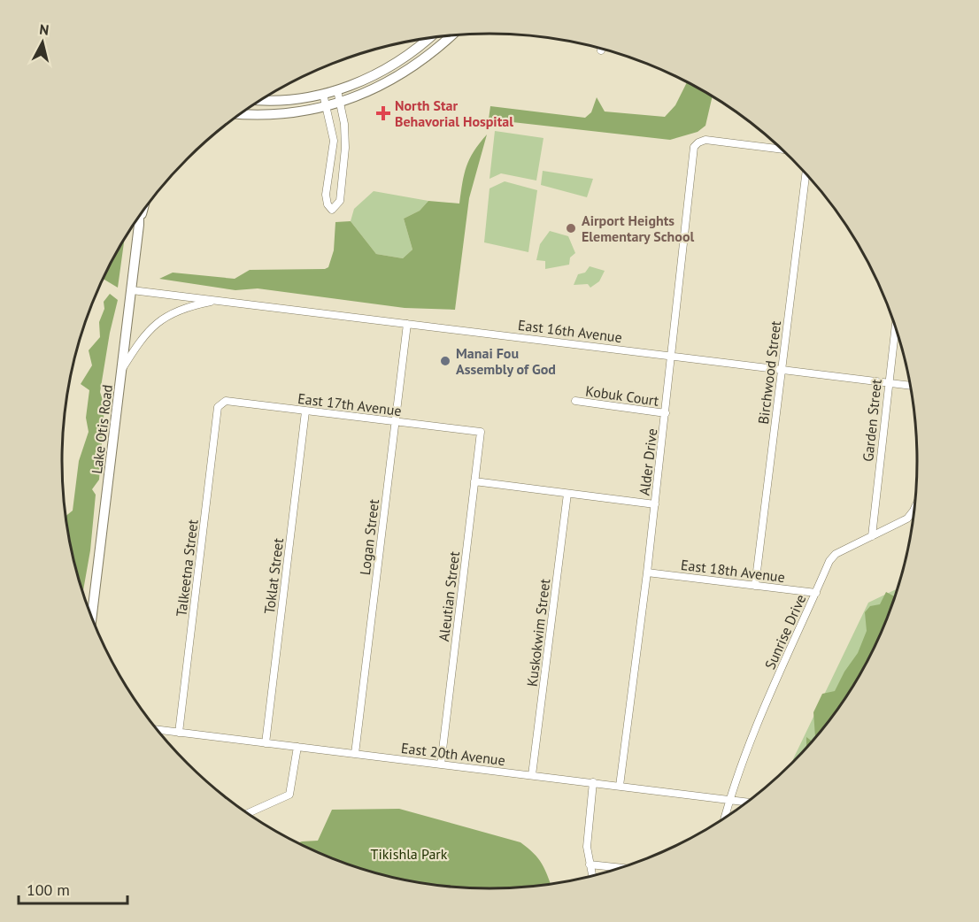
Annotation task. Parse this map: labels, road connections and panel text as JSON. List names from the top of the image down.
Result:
{
  "streets": {
    "main road": ["Lake Otis Road"],
    "street": [
      "East 16th Avenue",
      "Birchwood Street",
      "Kobuk Court",
      "East 17th Avenue",
      "Garden Street",
      "Alder Drive",
      "Logan Street",
      "Talkeetna Street",
      "East 18th Avenue",
      "Toklat Street",
      "Aleutian Street",
      "Sunrise Drive",
      "Kuskokwim Street",
      "East 20th Avenue"
    ]
  },
  "crossings": [
    ["East 16th Avenue", "Birchwood Street"],
    ["East 16th Avenue", "Garden Street"],
    ["East 16th Avenue", "Lake Otis Road"],
    ["East 16th Avenue", "Alder Drive"],
    ["East 16th Avenue", "Logan Street"],
    ["Birchwood Street", "East 18th Avenue"],
    ["Kobuk Court", "Alder Drive"],
    ["East 17th Avenue", "Logan Street"],
    ["East 17th Avenue", "Talkeetna Street"],
    ["East 17th Avenue", "Toklat Street"],
    ["East 17th Avenue", "Aleutian Street"],
    ["Garden Street", "Sunrise Drive"],
    ["Alder Drive", "East 18th Avenue"],
    ["Alder Drive", "East 20th Avenue"],
    ["Logan Street", "East 20th Avenue"],
    ["Talkeetna Street", "East 20th Avenue"],
    ["East 18th Avenue", "Sunrise Drive"],
    ["Toklat Street", "East 20th Avenue"],
    ["Aleutian Street", "East 20th Avenue"],
    ["Sunrise Drive", "East 20th Avenue"],
    ["Kuskokwim Street", "East 20th Avenue"]
  ],
  "parks": ["Tikishla Park"],
  "places": {
    "health": ["North Star Behavorial Hospital"],
    "other": ["Airport Heights Elementary School", "Manai Fou Assembly of God"]
  },
  "scale_bar": "100 m",
  "north": "top"
}
